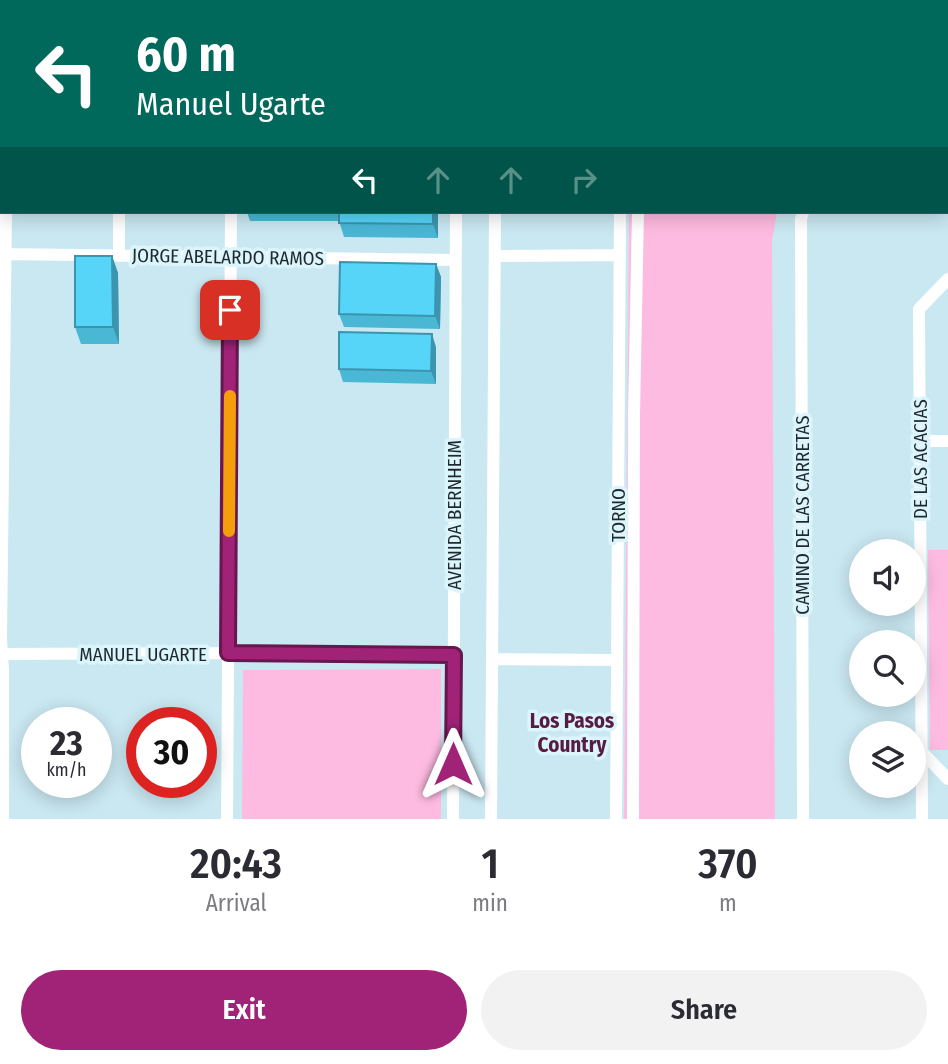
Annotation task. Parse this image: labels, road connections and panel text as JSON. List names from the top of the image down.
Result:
{
  "streets": {
    "street": [
      "JORGE ABELARDO RAMOS",
      "DE LAS ACACIAS",
      "AVENIDA BERNHEIM",
      "TORNO",
      "CAMINO DE LAS CARRETAS",
      "MANUEL UGARTE"
    ]
  },
  "crossings": [
    ["JORGE ABELARDO RAMOS", "AVENIDA BERNHEIM"],
    ["AVENIDA BERNHEIM", "MANUEL UGARTE"]
  ],
  "districts": ["Los Pasos Country"],
  "page": {
    "turn": ["60 m", "Manuel Ugarte"],
    "speed": "23 km/h",
    "limit": "30",
    "eta": [
      "20:43",
      "Arrival",
      "1",
      "min",
      "370",
      "m"
    ],
    "buttons": ["Exit", "Share"]
  }
}
